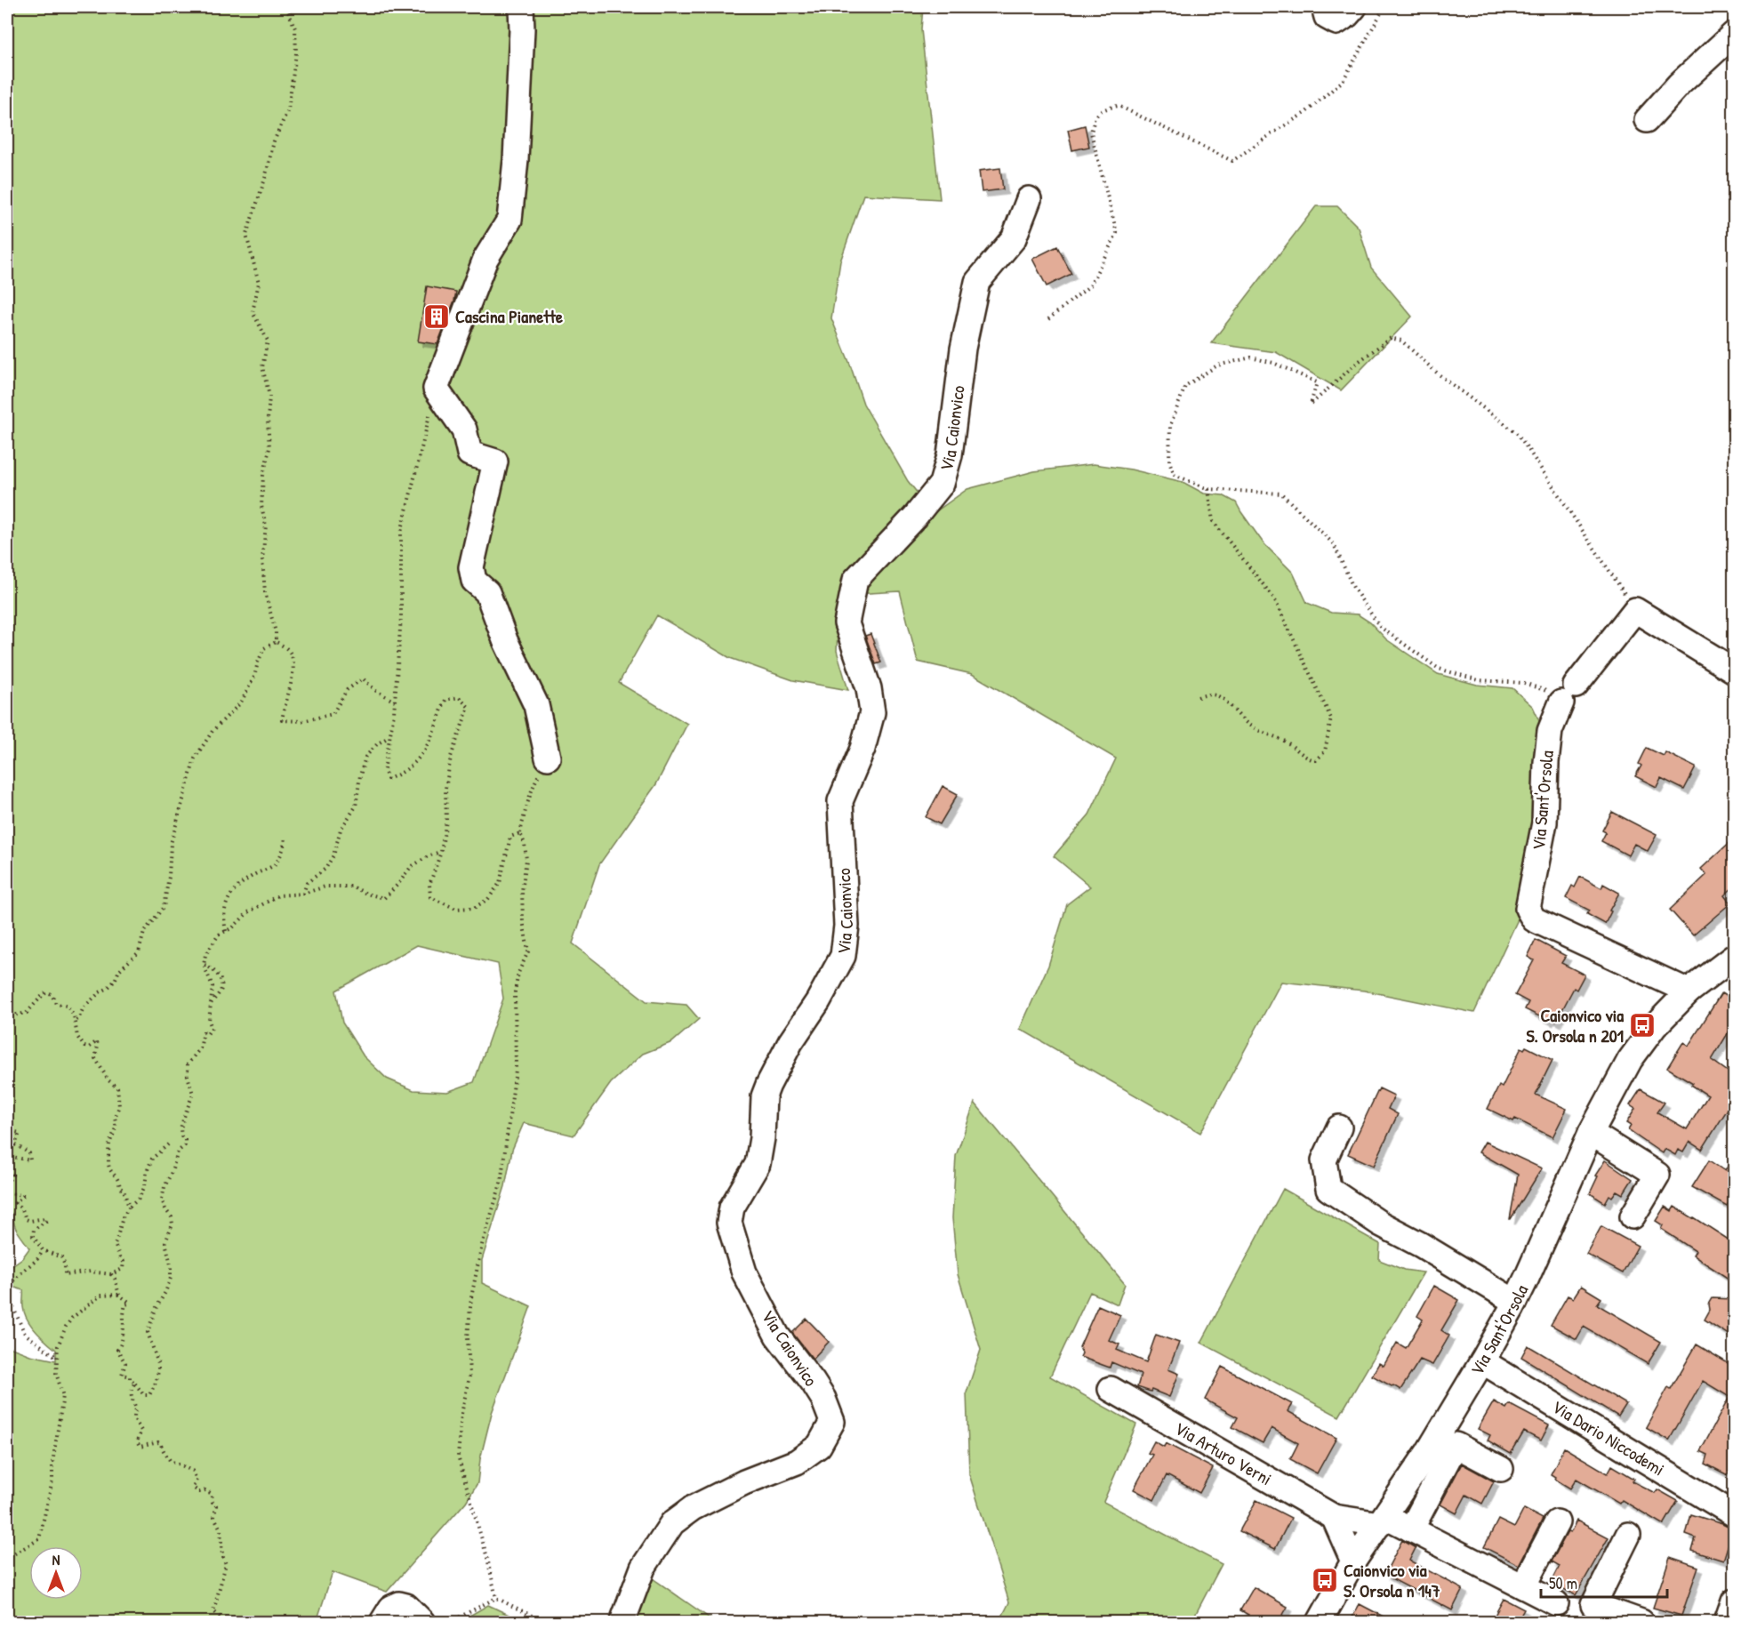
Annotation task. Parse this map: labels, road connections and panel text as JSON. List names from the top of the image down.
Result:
{
  "streets": {
    "street": [
      "Via Caionvico",
      "Via Sant'Orsola",
      "Via Dario Niccodemi",
      "Via Arturo Verni"
    ]
  },
  "crossings": [
    ["Via Sant'Orsola", "Via Dario Niccodemi"],
    ["Via Sant'Orsola", "Via Arturo Verni"]
  ],
  "places": {
    "building": ["Cascina Pianette"],
    "bus stop": ["Caionvico via S. Orsola n 201", "Caionvico via S. Orsola n 147"]
  },
  "scale_bar": "50 m",
  "north": "top"
}
